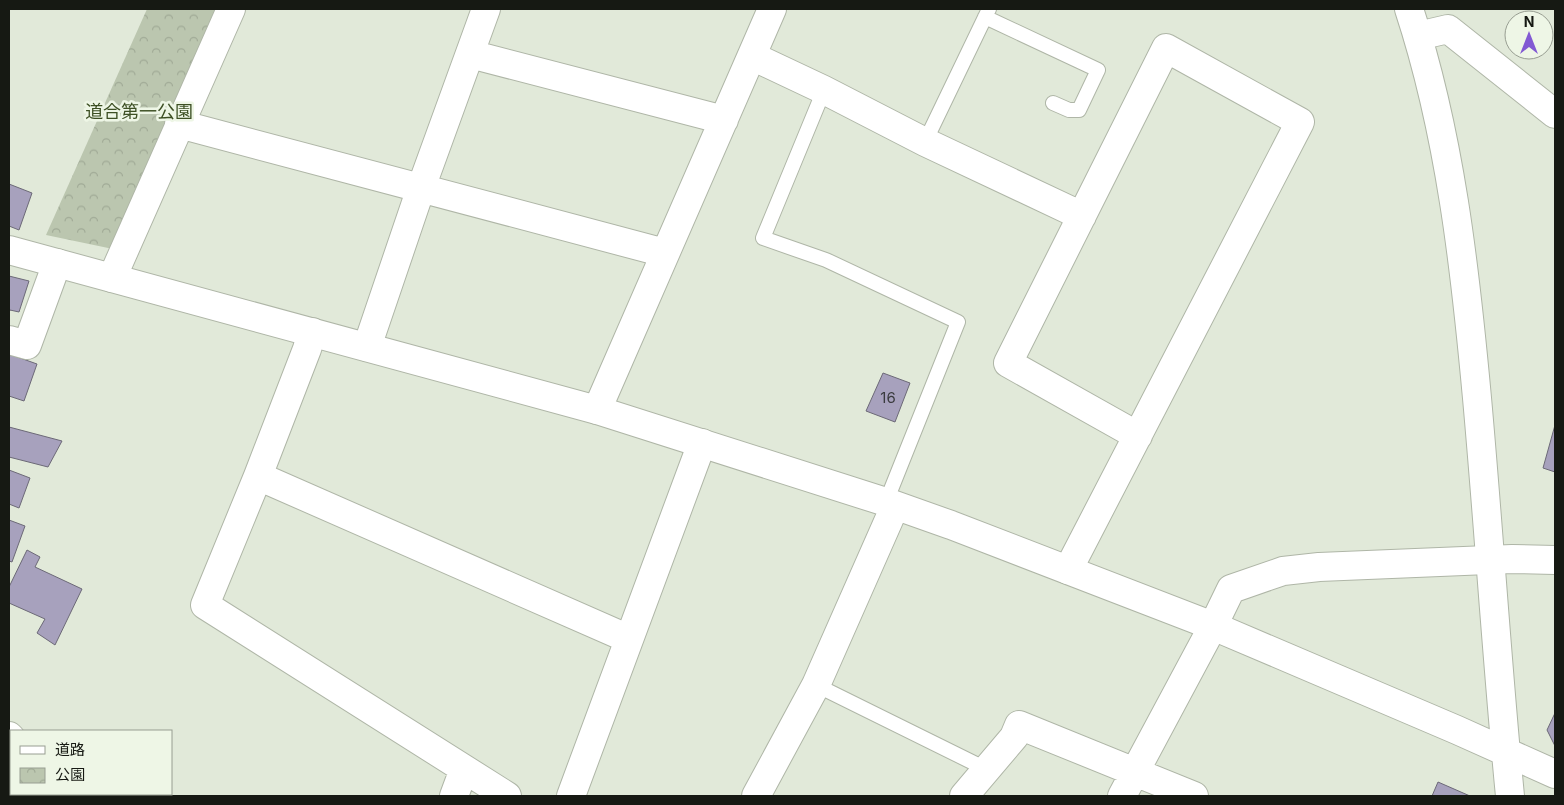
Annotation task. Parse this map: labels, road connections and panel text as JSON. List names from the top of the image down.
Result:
{
  "parks": ["道合第一公園"],
  "house_numbers": ["16"],
  "legend": ["道路", "公園"],
  "north": "top"
}
